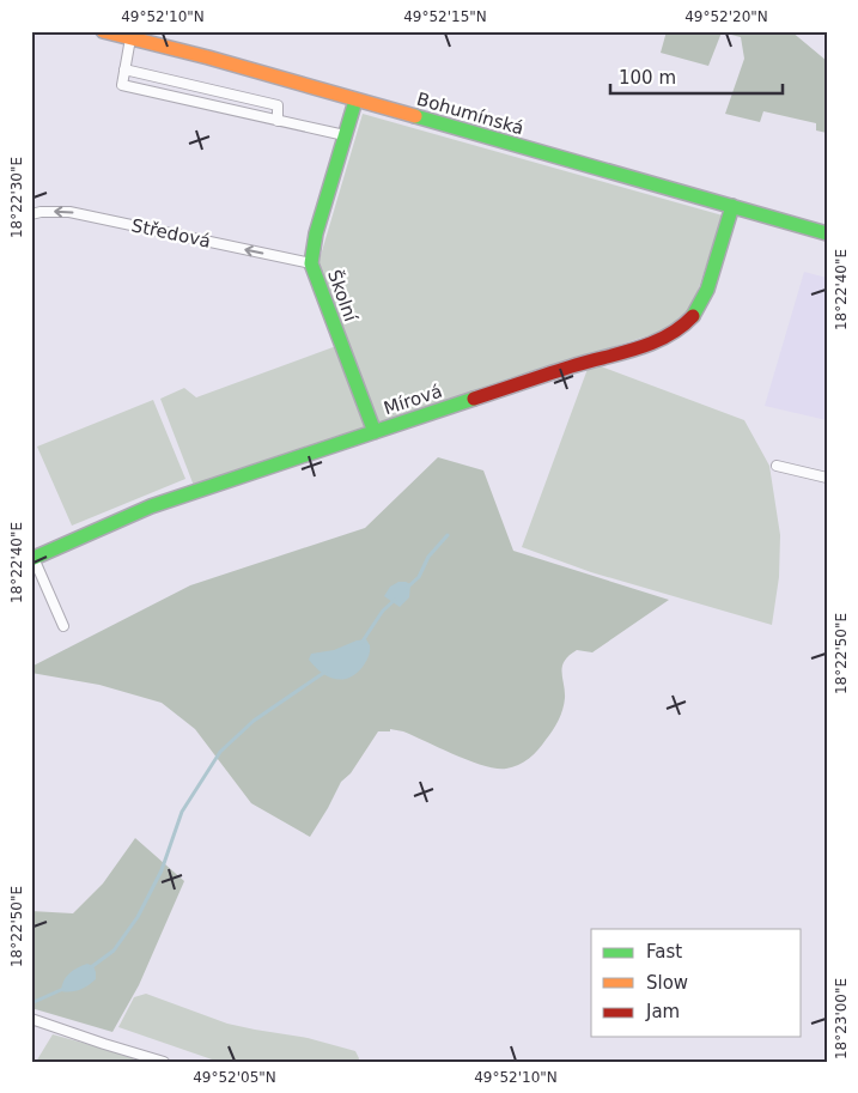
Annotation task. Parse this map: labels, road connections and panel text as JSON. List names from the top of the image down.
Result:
{
  "streets": {
    "street": [
      "Bohumínská",
      "Středová",
      "Školní",
      "Mírová"
    ]
  },
  "crossings": [
    ["Bohumínská", "Školní"],
    ["Bohumínská", "Mírová"],
    ["Středová", "Školní"],
    ["Školní", "Mírová"]
  ],
  "one_way": ["Středová"],
  "legend": ["Fast", "Slow", "Jam"],
  "scale_bar": "100 m",
  "coordinates": [
    "49°52'10\"N",
    "49°52'15\"N",
    "49°52'20\"N",
    "18°22'30\"E",
    "18°22'40\"E",
    "18°22'50\"E",
    "18°23'00\"E",
    "49°52'05\"N"
  ]
}
